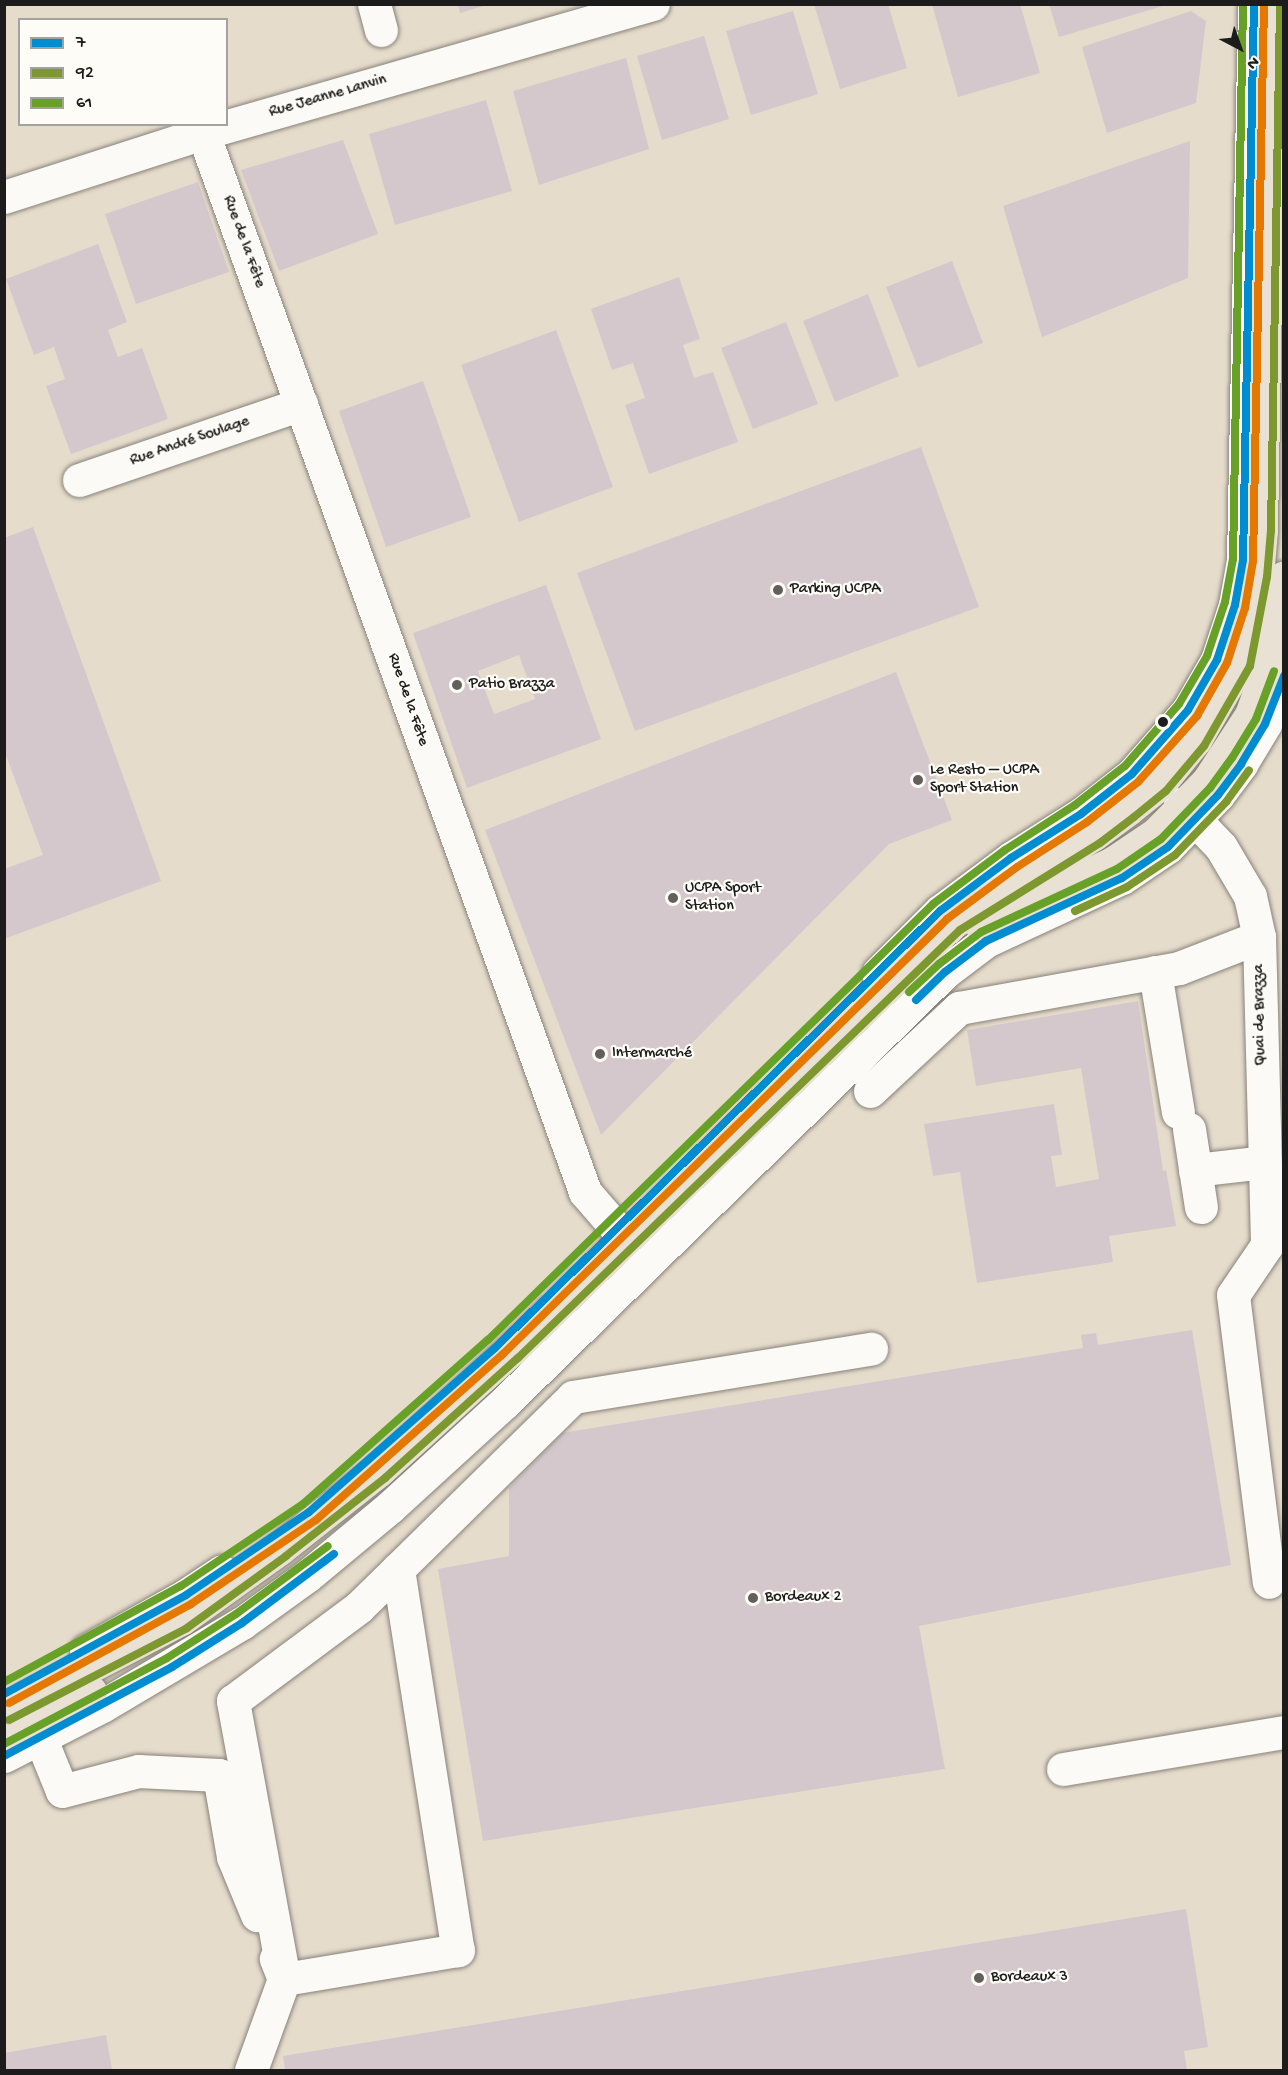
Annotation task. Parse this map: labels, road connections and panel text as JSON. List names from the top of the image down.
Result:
{
  "streets": {
    "street": [
      "Rue Jeanne Lanvin",
      "Rue de la Fête",
      "Rue André Soulage",
      "Quai de Brazza"
    ]
  },
  "crossings": [
    ["Rue Jeanne Lanvin", "Rue de la Fête"],
    ["Rue de la Fête", "Rue André Soulage"]
  ],
  "places": [
    "Parking UCPA",
    "Patio Brazza",
    "Le Resto – UCPA Sport Station",
    "UCPA Sport Station",
    "Intermarché",
    "Bordeaux 2",
    "Bordeaux 3"
  ],
  "lines": ["transit line 7", "transit line 92", "transit line 61"],
  "legend": ["7", "92", "61"],
  "north": "bottom right"
}
